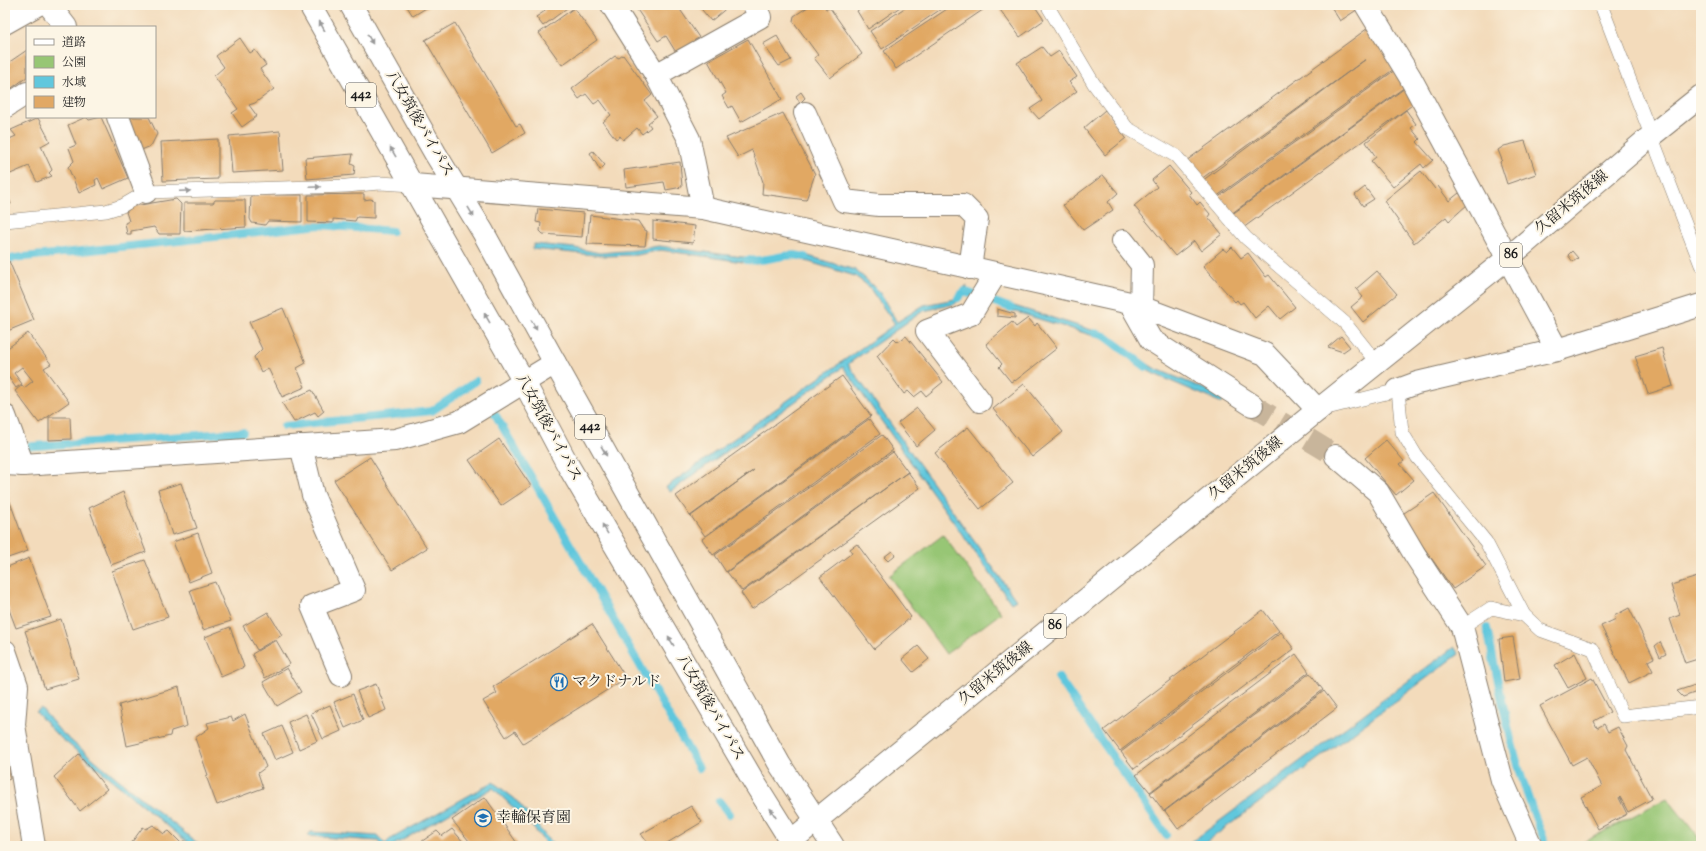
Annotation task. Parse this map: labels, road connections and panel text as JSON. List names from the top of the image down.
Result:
{
  "streets": {
    "main road": [
      "442",
      "八女筑後バイパス",
      "久留米筑後線",
      "86"
    ]
  },
  "crossings": [
    ["八女筑後バイパス", "久留米筑後線"]
  ],
  "places": {
    "restaurant": ["マクドナルド"],
    "school or university": ["幸輪保育園"]
  },
  "legend": [
    "道路",
    "公園",
    "水域",
    "建物"
  ]
}
